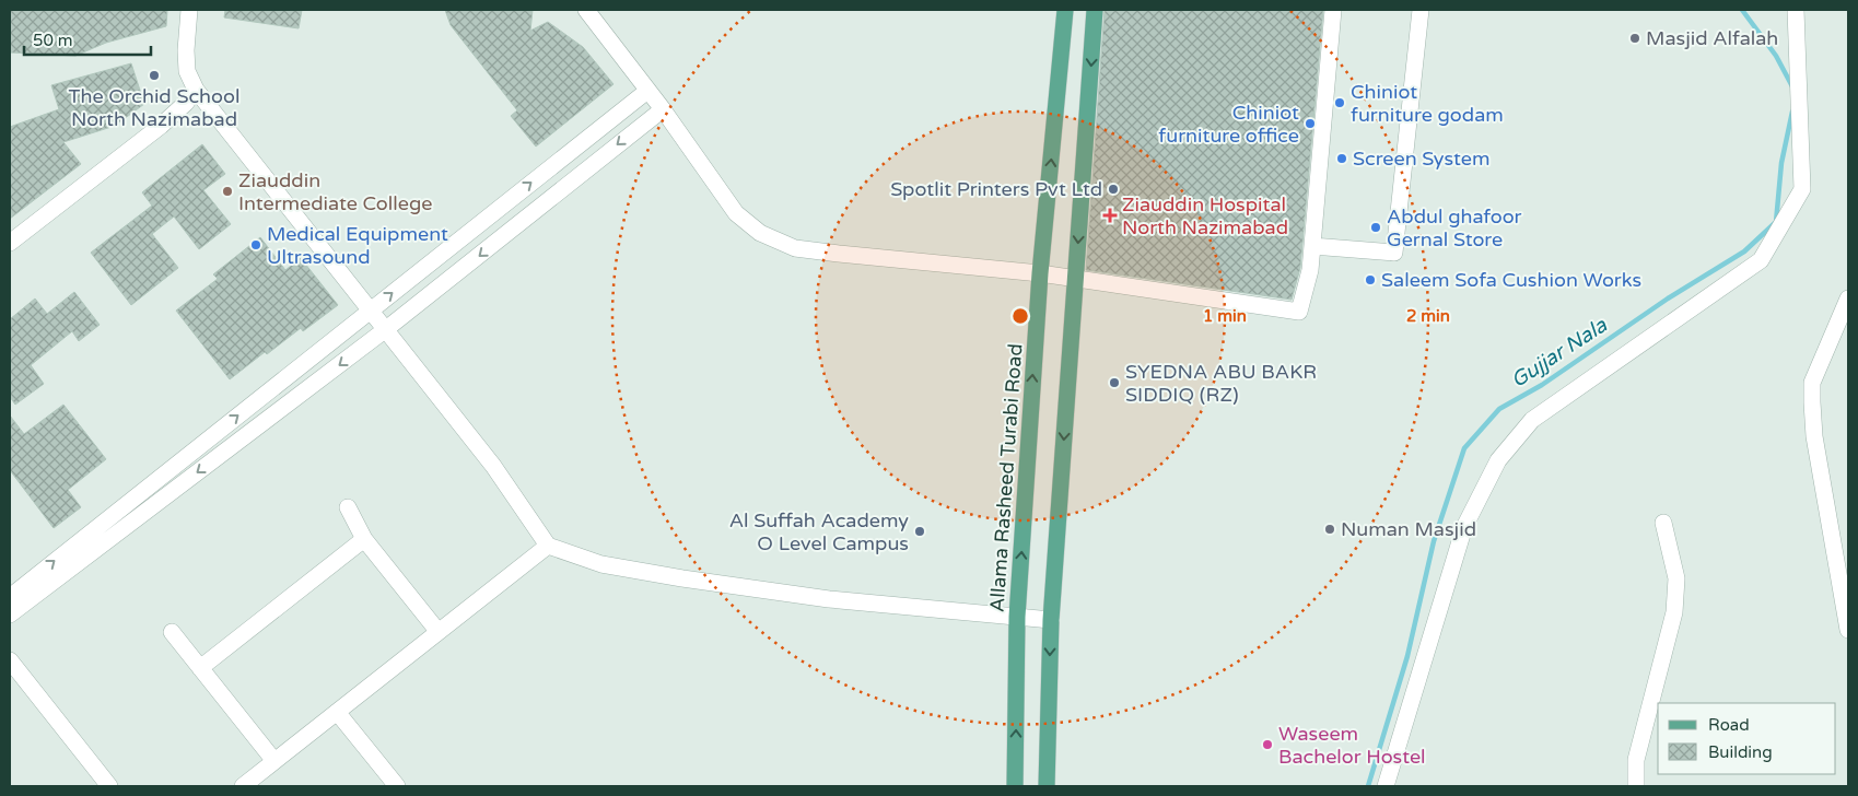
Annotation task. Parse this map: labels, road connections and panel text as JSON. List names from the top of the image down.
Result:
{
  "streets": {
    "main road": ["Allama Rasheed Turabi Road"]
  },
  "water": ["Gujjar Nala"],
  "places": {
    "other": [
      "Masjid Alfalah",
      "The Orchid School North Nazimabad",
      "Chiniot furniture godam",
      "Chiniot furniture office",
      "Screen System",
      "Spotlit Printers Pvt Ltd",
      "Ziauddin Intermediate College",
      "Abdul ghafoor Gernal Store",
      "Medical Equipment Ultrasound",
      "Saleem Sofa Cushion Works",
      "SYEDNA ABU BAKR SIDDIQ (RZ)",
      "Numan Masjid",
      "Al Suffah Academy O Level Campus",
      "Waseem Bachelor Hostel"
    ],
    "health": ["Ziauddin Hospital North Nazimabad"]
  },
  "legend": ["Road", "Building"],
  "scale_bar": "50 m",
  "rings": ["1 min", "2 min"]
}
